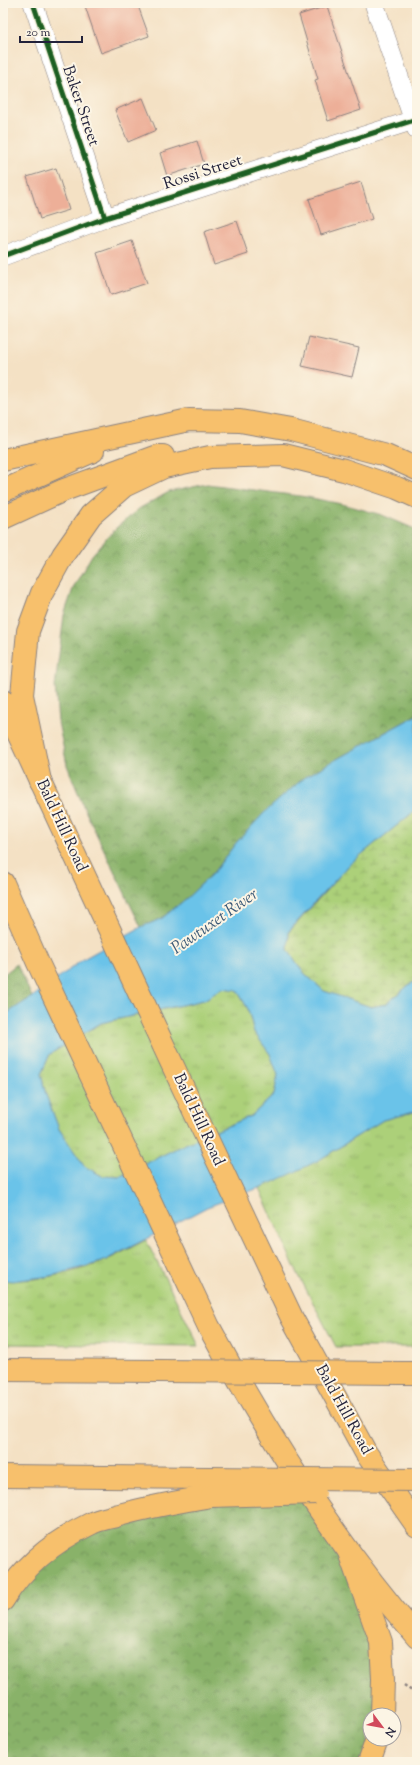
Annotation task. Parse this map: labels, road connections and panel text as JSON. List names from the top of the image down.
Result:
{
  "streets": {
    "main road": ["Bald Hill Road"],
    "street": ["Baker Street", "Rossi Street"]
  },
  "crossings": [
    ["Baker Street", "Rossi Street"]
  ],
  "water": ["Pawtuxet River"],
  "scale_bar": "20 m",
  "north": "bottom right"
}
